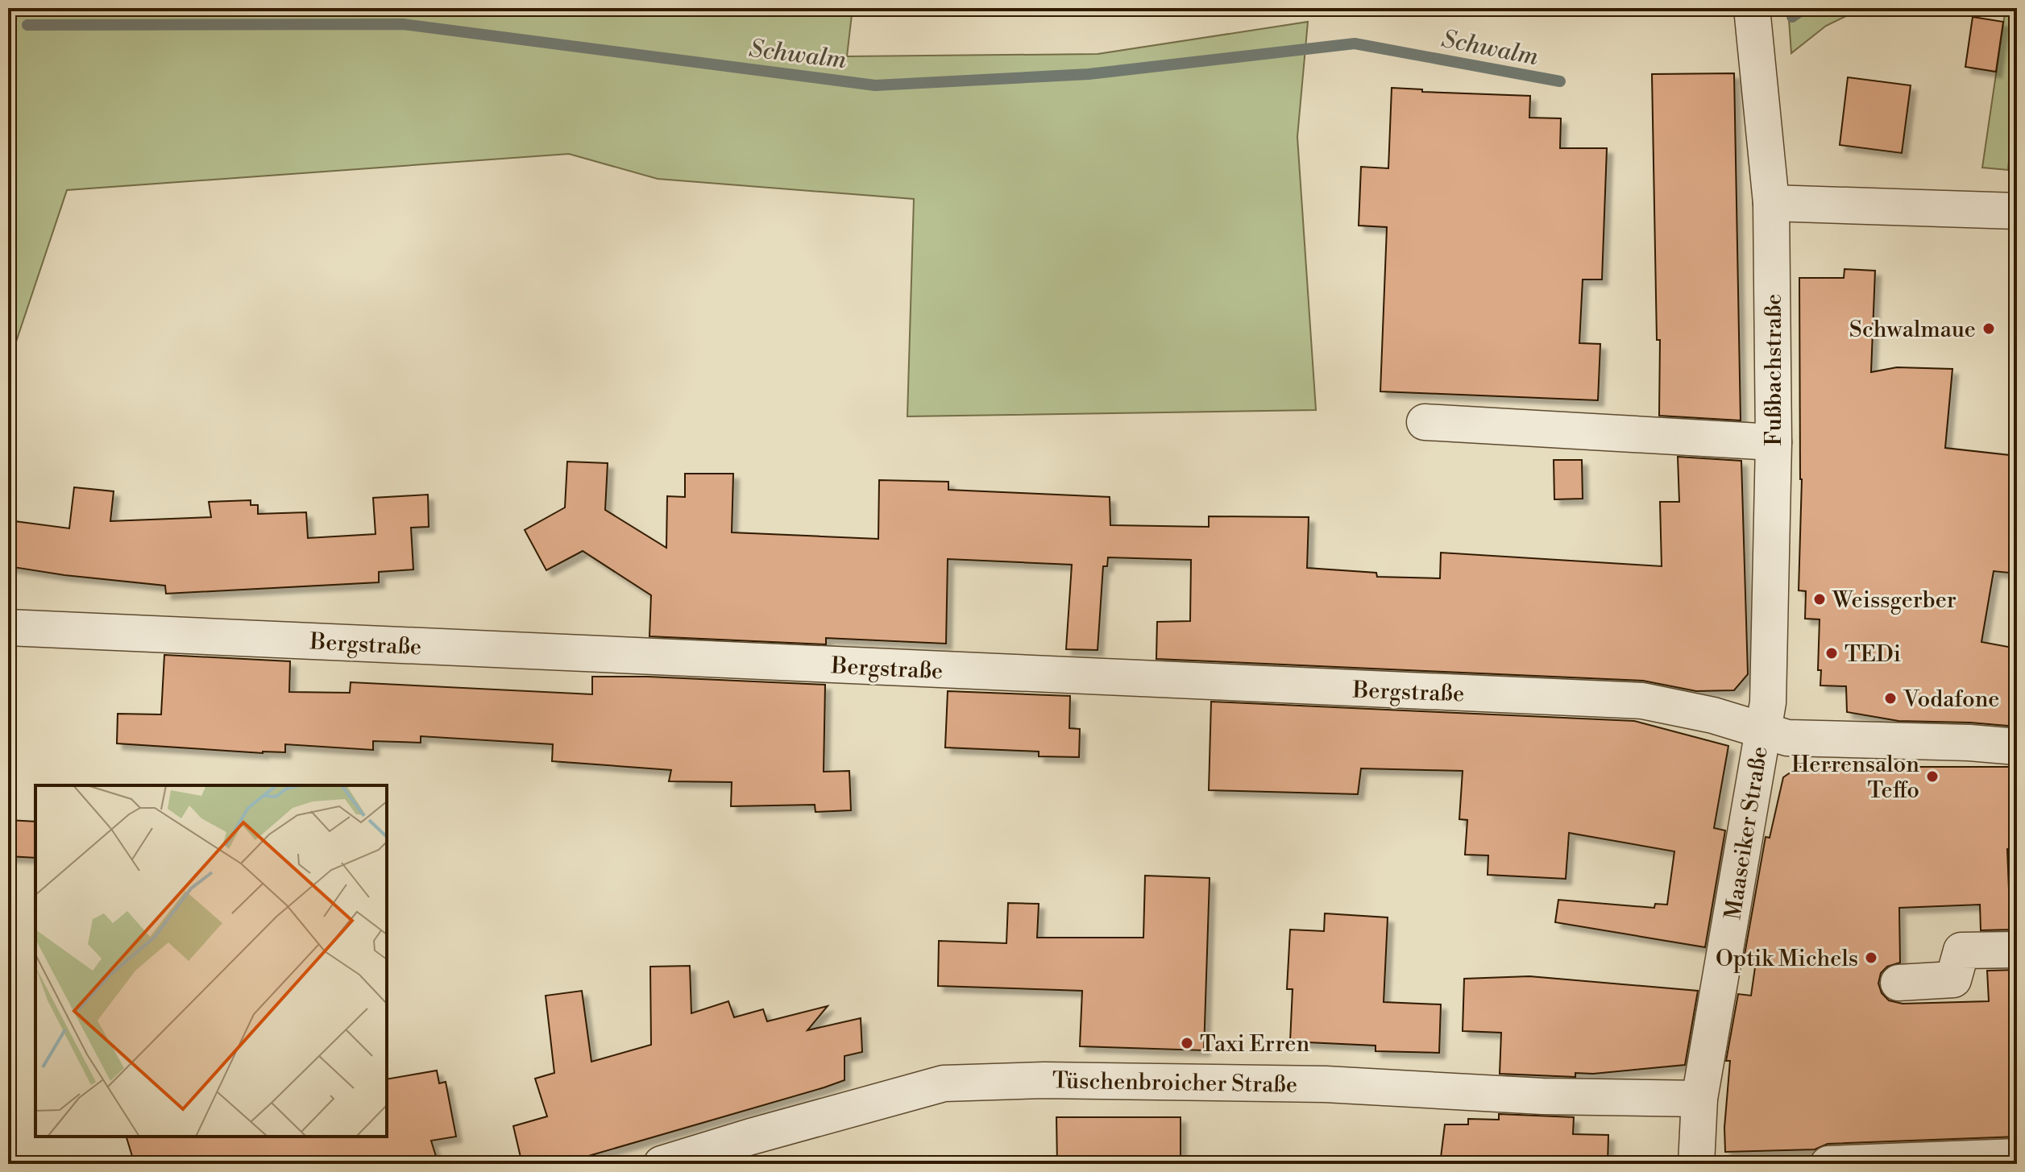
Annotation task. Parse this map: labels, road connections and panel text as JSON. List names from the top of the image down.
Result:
{
  "streets": {
    "street": [
      "Fußbachstraße",
      "Bergstraße",
      "Maaseiker Straße",
      "Tüschenbroicher Straße"
    ]
  },
  "crossings": [
    ["Fußbachstraße", "Bergstraße"],
    ["Fußbachstraße", "Maaseiker Straße"],
    ["Bergstraße", "Maaseiker Straße"],
    ["Maaseiker Straße", "Tüschenbroicher Straße"]
  ],
  "water": ["Schwalm"],
  "places": [
    "Schwalmaue",
    "Weissgerber",
    "TEDi",
    "Vodafone",
    "Herrensalon Teffo",
    "Optik Michels",
    "Taxi Erren"
  ]
}
